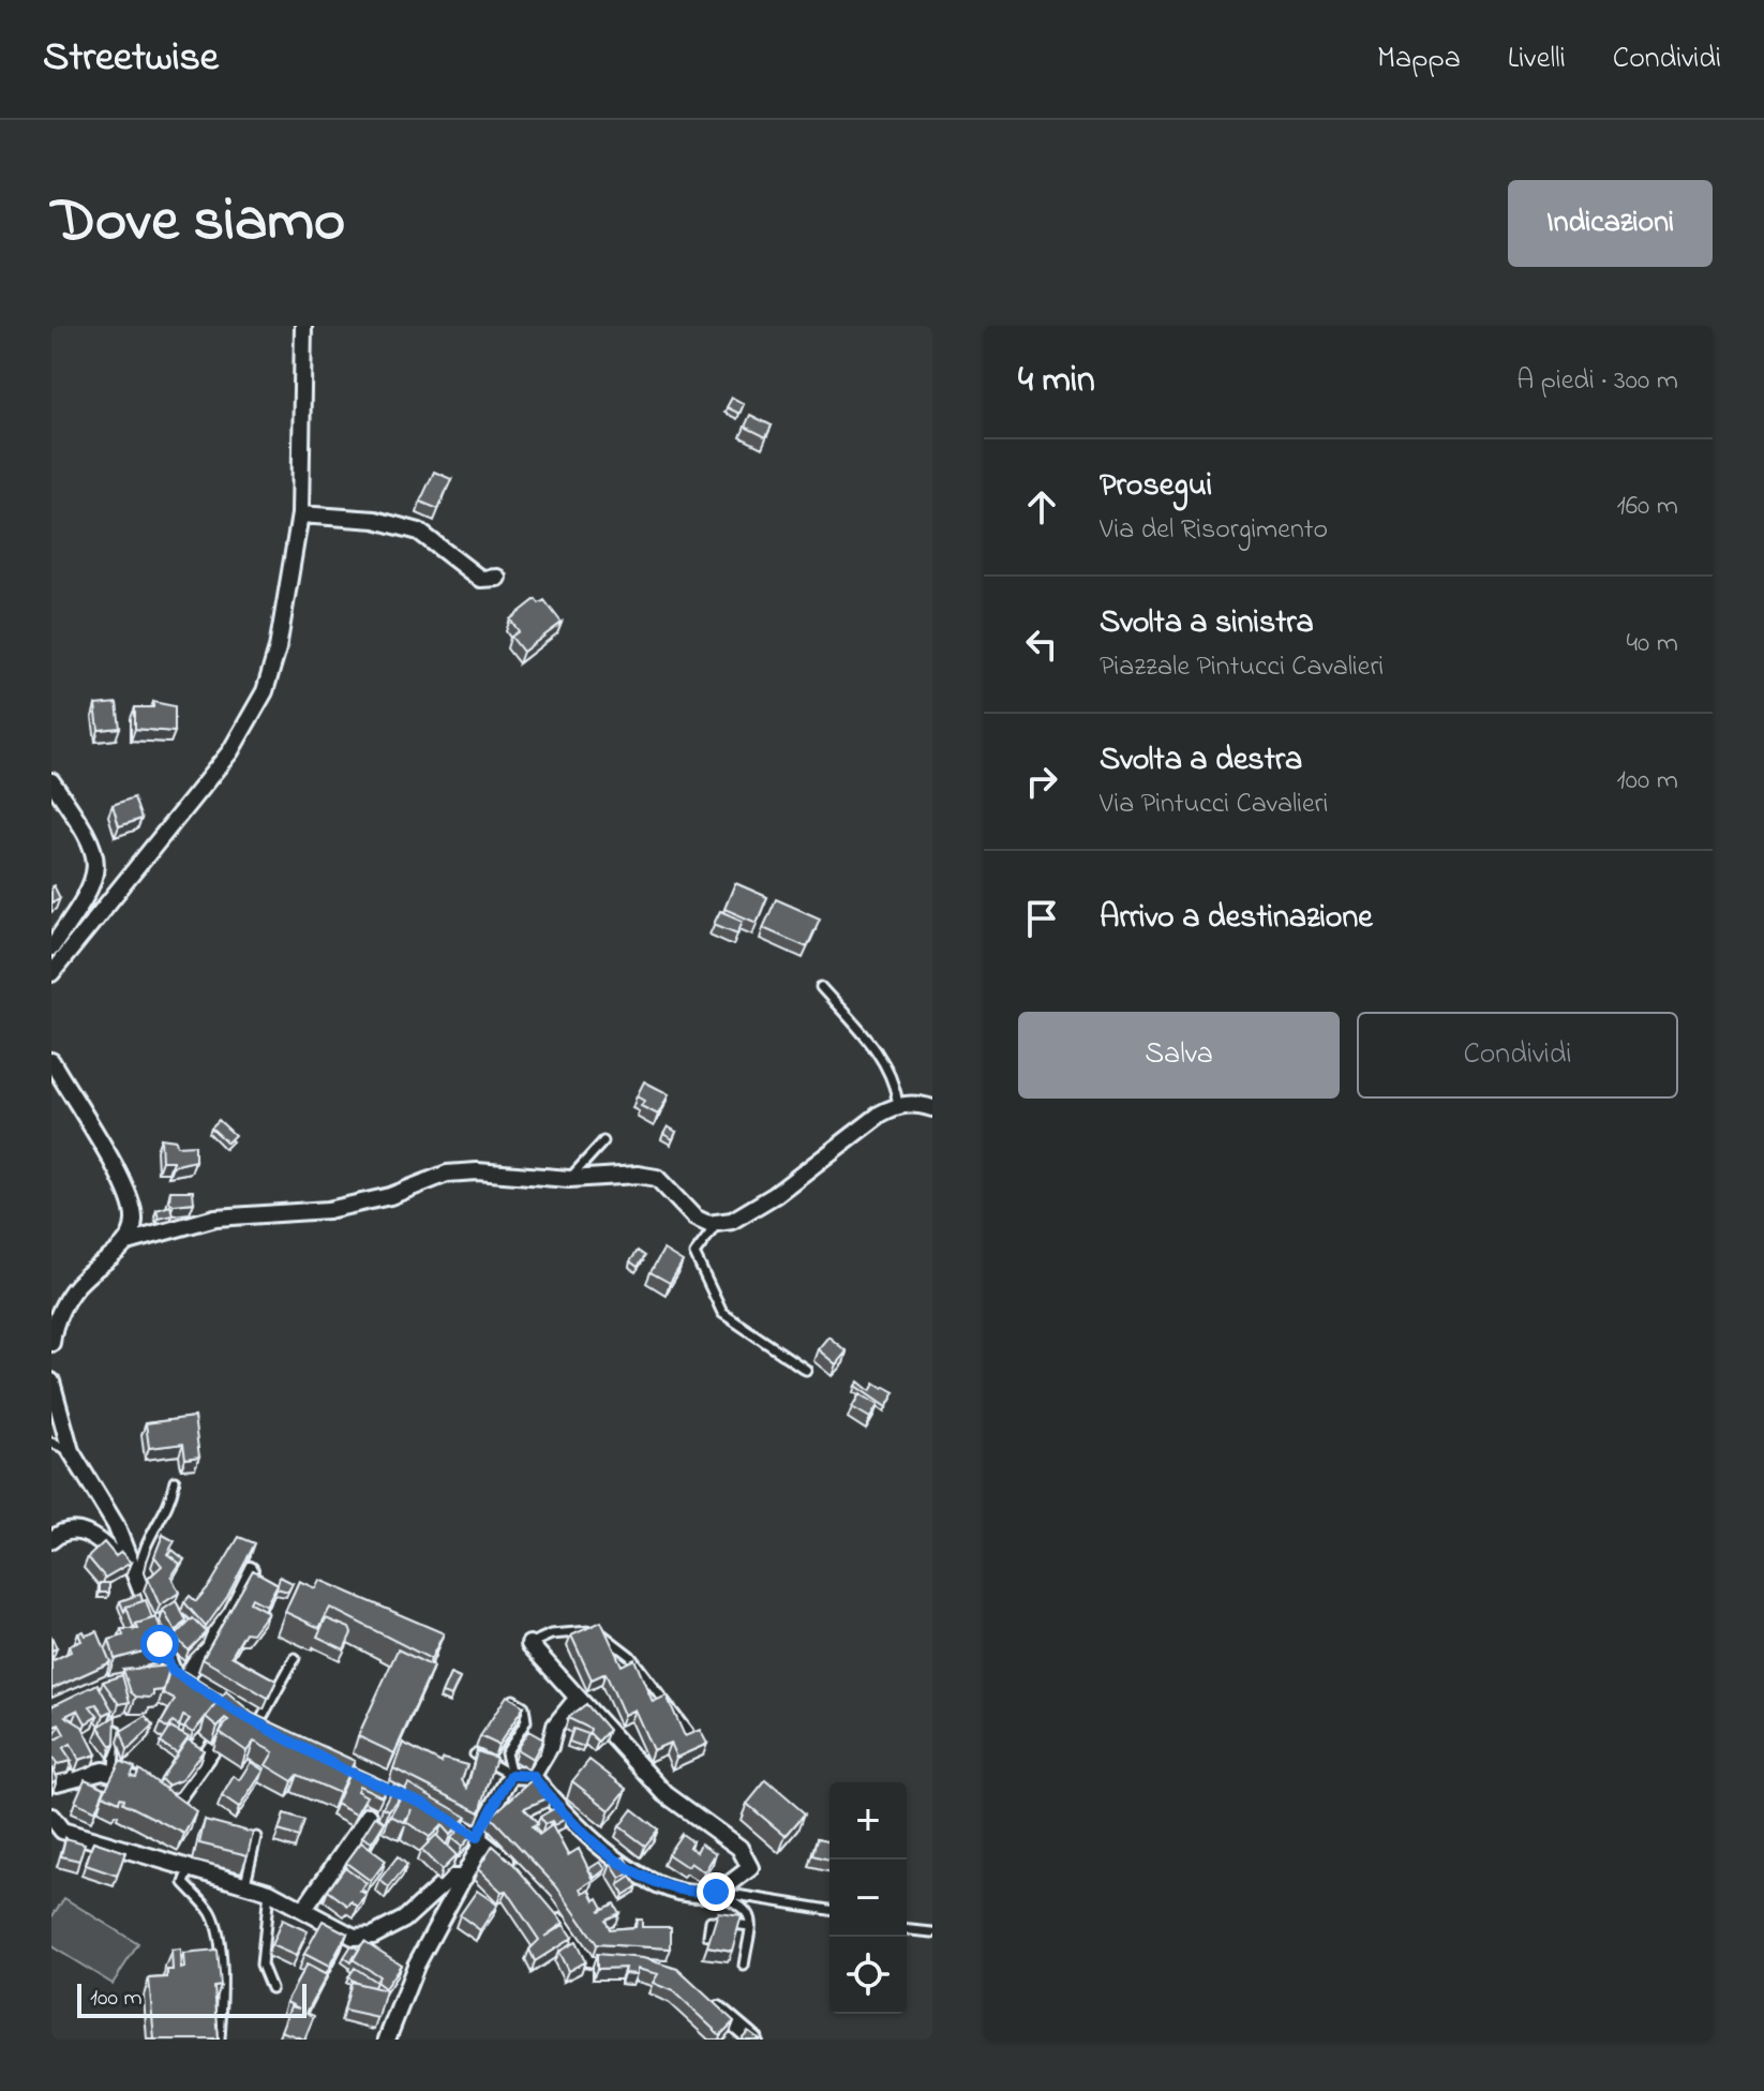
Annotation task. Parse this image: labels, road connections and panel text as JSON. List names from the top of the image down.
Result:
{
  "scale_bar": "100 m",
  "page": {
    "header": "Streetwise",
    "nav": ["Mappa", "Livelli", "Condividi"],
    "title": "Dove siamo",
    "buttons": [
      "Indicazioni",
      ["Salva", "Condividi"]
    ],
    "heading": ["4 min", "A piedi · 300 m"],
    "list": [
      ["Prosegui", "Via del Risorgimento", "160 m"],
      ["Svolta a sinistra", "Piazzale Pintucci Cavalieri", "40 m"],
      ["Svolta a destra", "Via Pintucci Cavalieri", "100 m"],
      "Arrivo a destinazione"
    ],
    "map_buttons": ["+", "−"],
    "scale": "100 m"
  }
}
